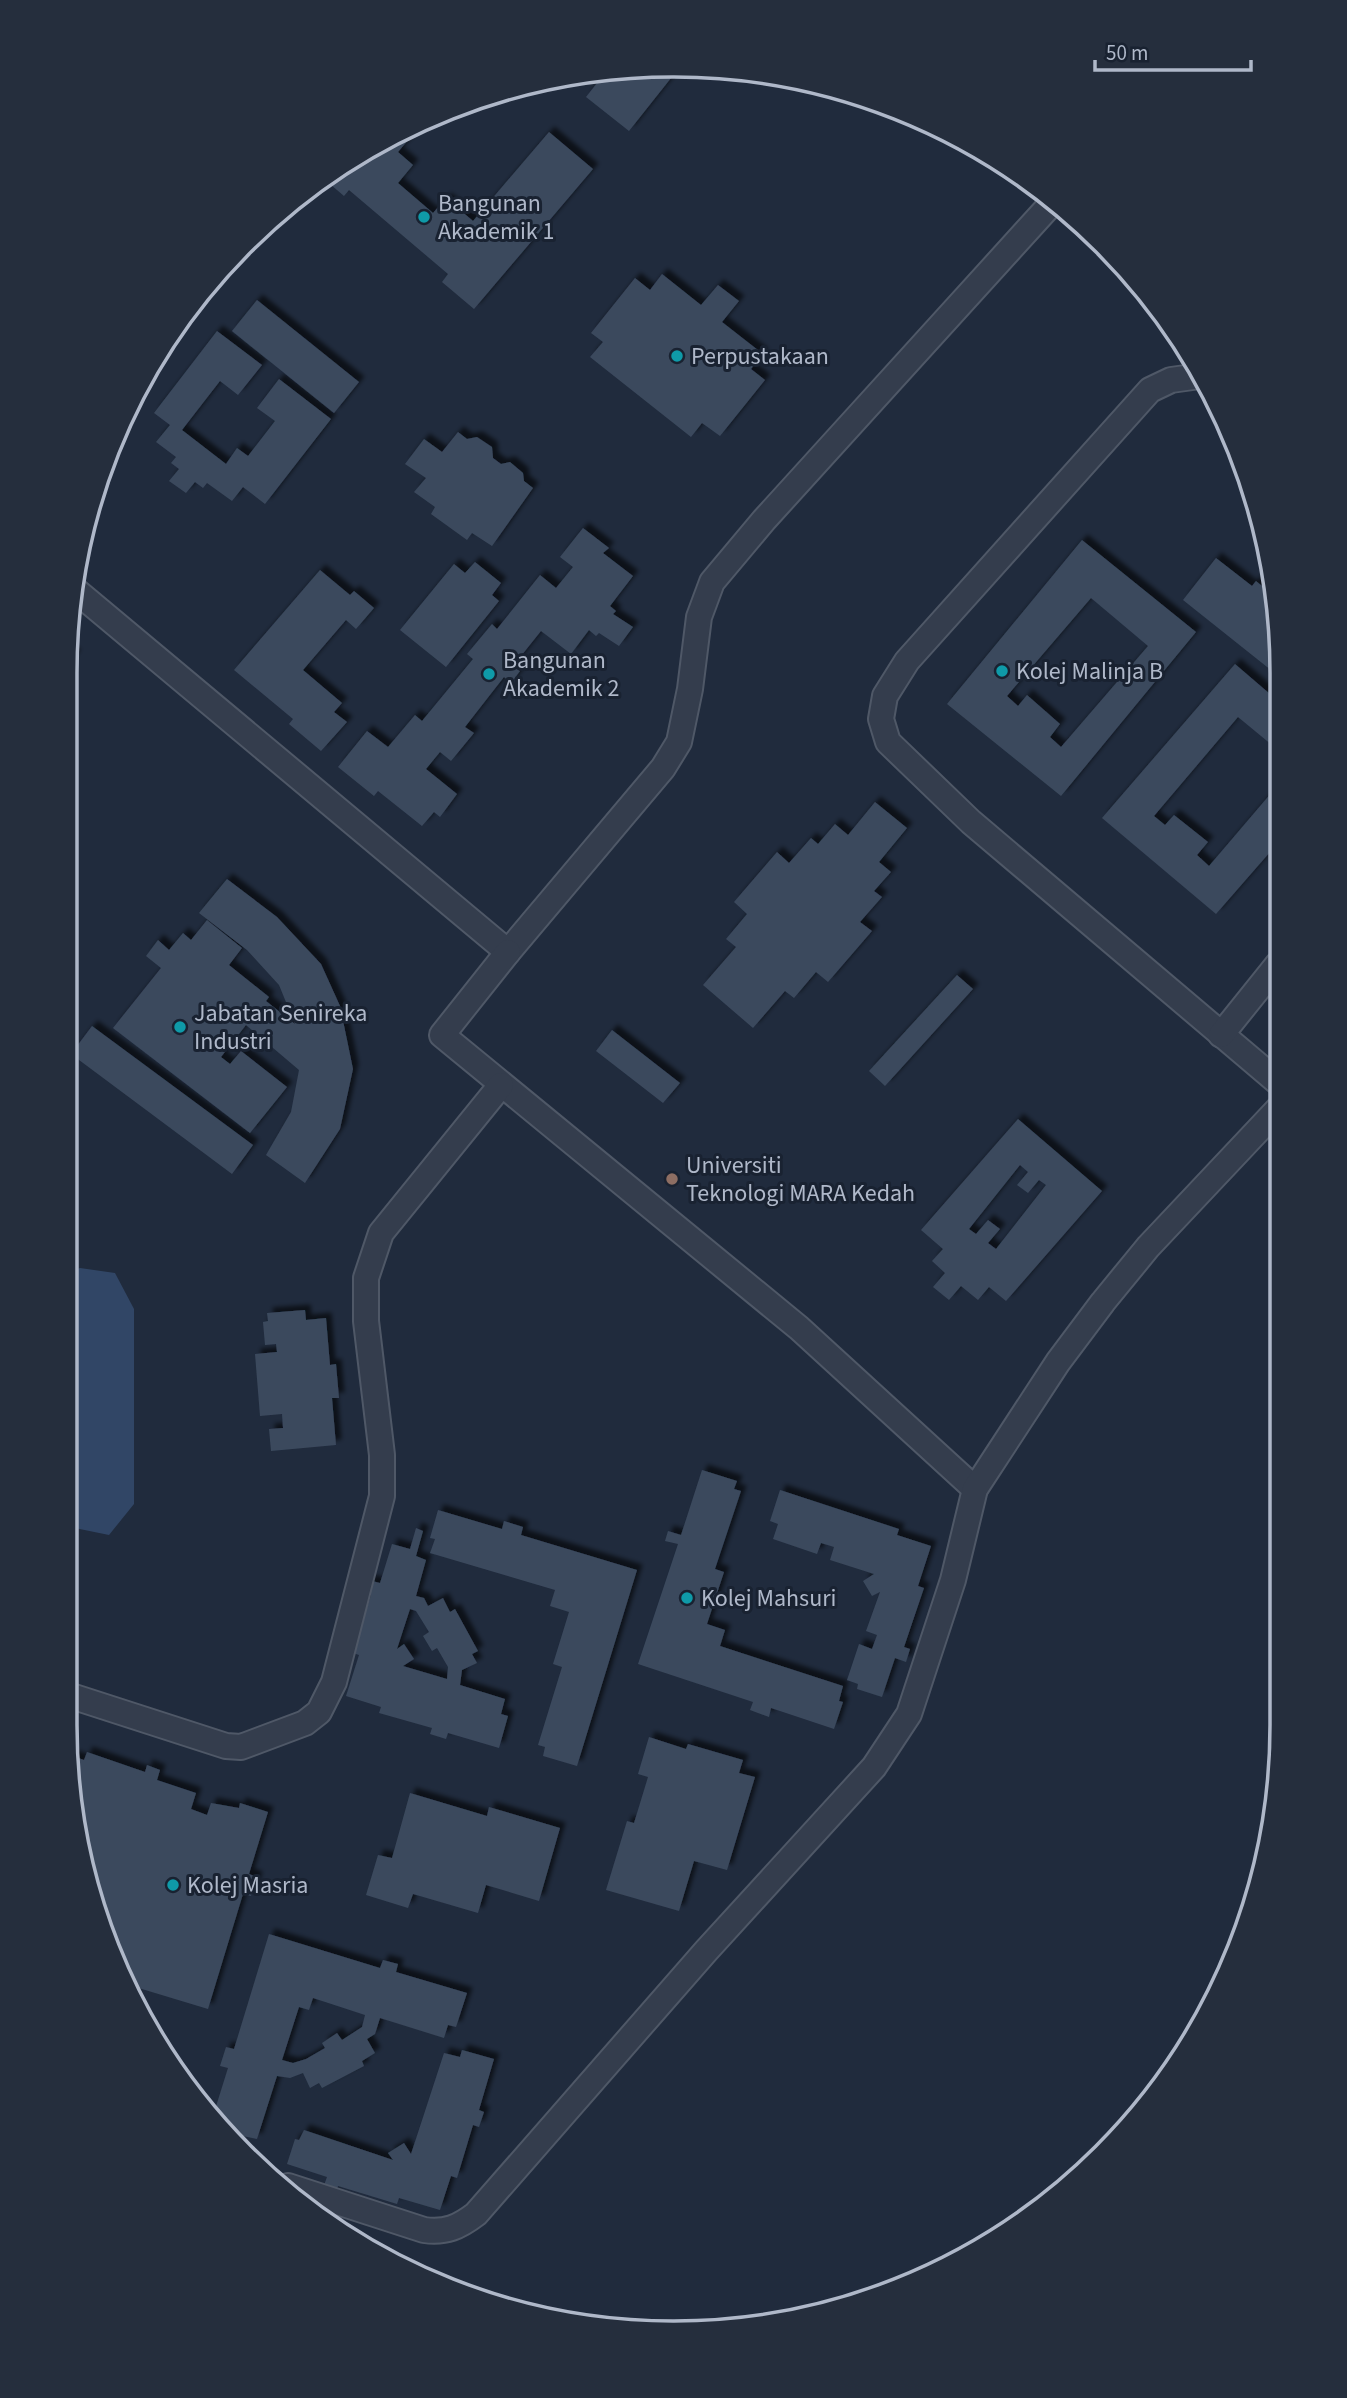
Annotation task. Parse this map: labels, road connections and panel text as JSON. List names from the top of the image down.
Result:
{
  "places": [
    "Bangunan Akademik 1",
    "Perpustakaan",
    "Kolej Malinja B",
    "Bangunan Akademik 2",
    "Jabatan Senireka Industri",
    "Universiti Teknologi MARA Kedah",
    "Kolej Mahsuri",
    "Kolej Masria"
  ],
  "scale_bar": "50 m"
}
